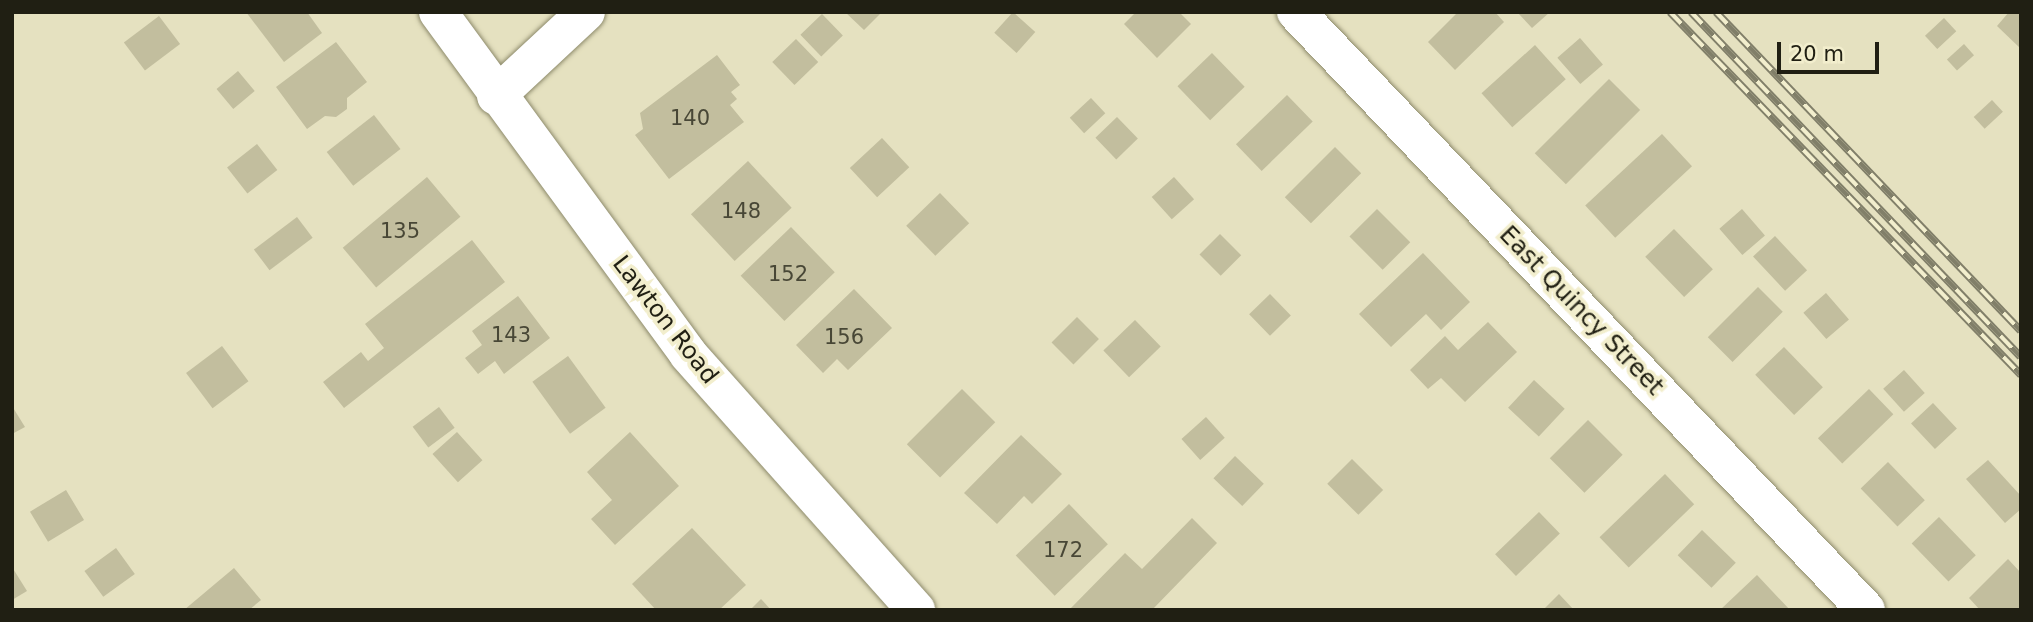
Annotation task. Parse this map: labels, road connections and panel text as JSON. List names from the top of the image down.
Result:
{
  "streets": {
    "street": ["East Quincy Street", "Lawton Road"]
  },
  "house_numbers": [
    "140",
    "148",
    "135",
    "152",
    "143",
    "156",
    "172"
  ],
  "scale_bar": "20 m"
}
